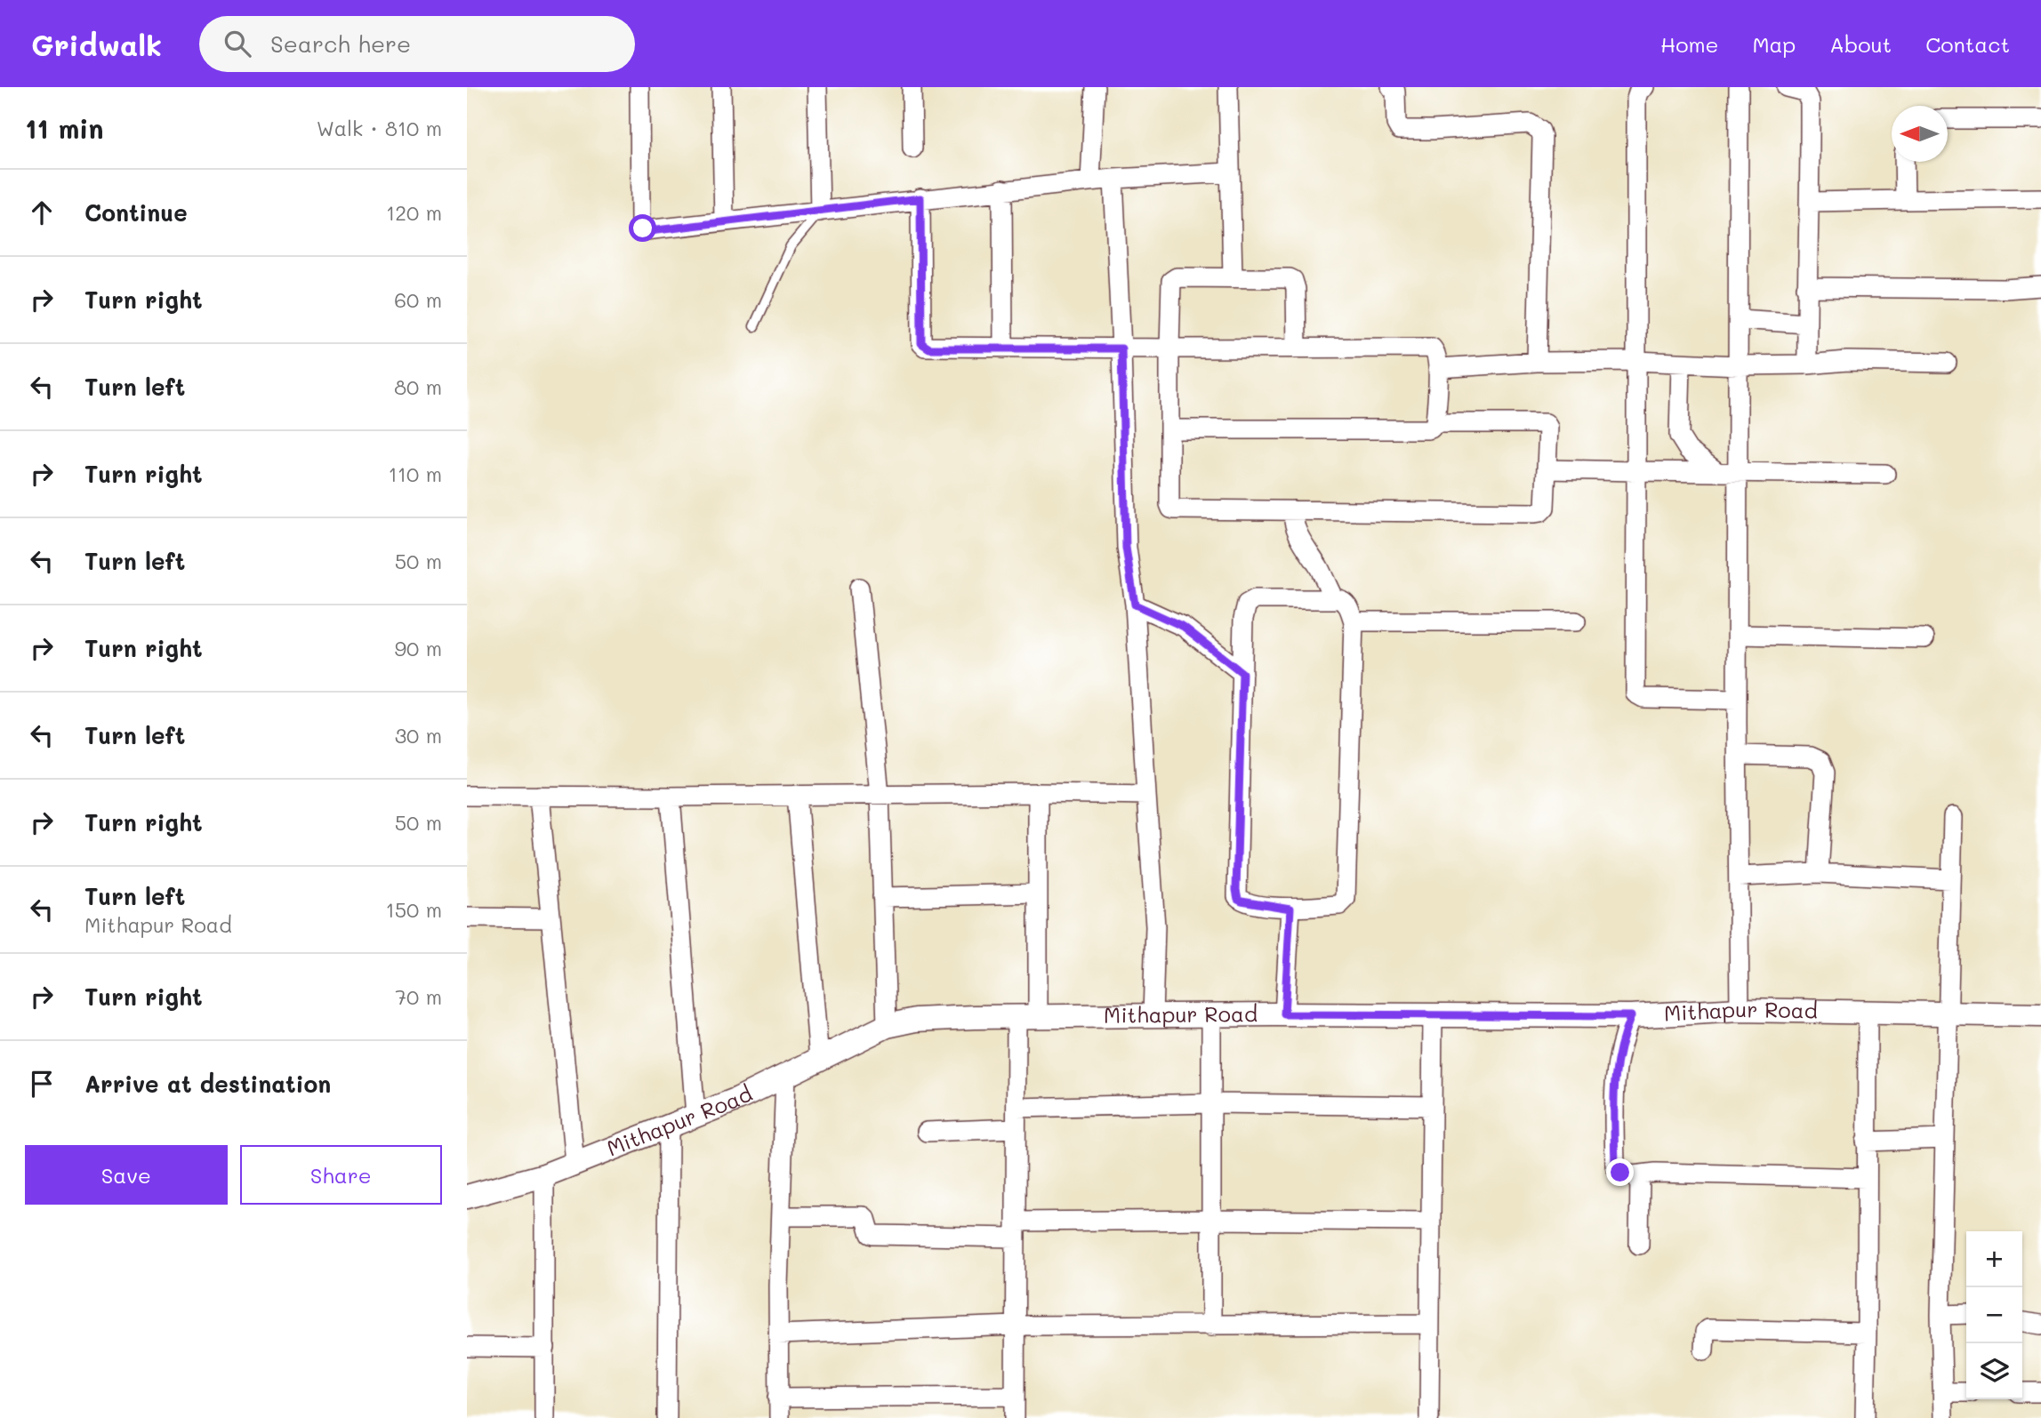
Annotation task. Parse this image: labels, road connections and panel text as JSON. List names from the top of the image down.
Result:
{
  "streets": {
    "street": ["Mithapur Road"]
  },
  "north": "left",
  "page": {
    "header": "Gridwalk",
    "search": "Search here",
    "nav": [
      "Home",
      "Map",
      "About",
      "Contact"
    ],
    "heading": ["11 min", "Walk · 810 m"],
    "list": [
      ["Continue", "120 m"],
      ["Turn right", "60 m"],
      ["Turn left", "80 m"],
      ["Turn right", "110 m"],
      ["Turn left", "50 m"],
      ["Turn right", "90 m"],
      ["Turn left", "30 m"],
      ["Turn right", "50 m"],
      ["Turn left", "Mithapur Road", "150 m"],
      ["Turn right", "70 m"],
      "Arrive at destination"
    ],
    "buttons": ["Save", "Share"],
    "map_buttons": ["+", "−"]
  }
}
